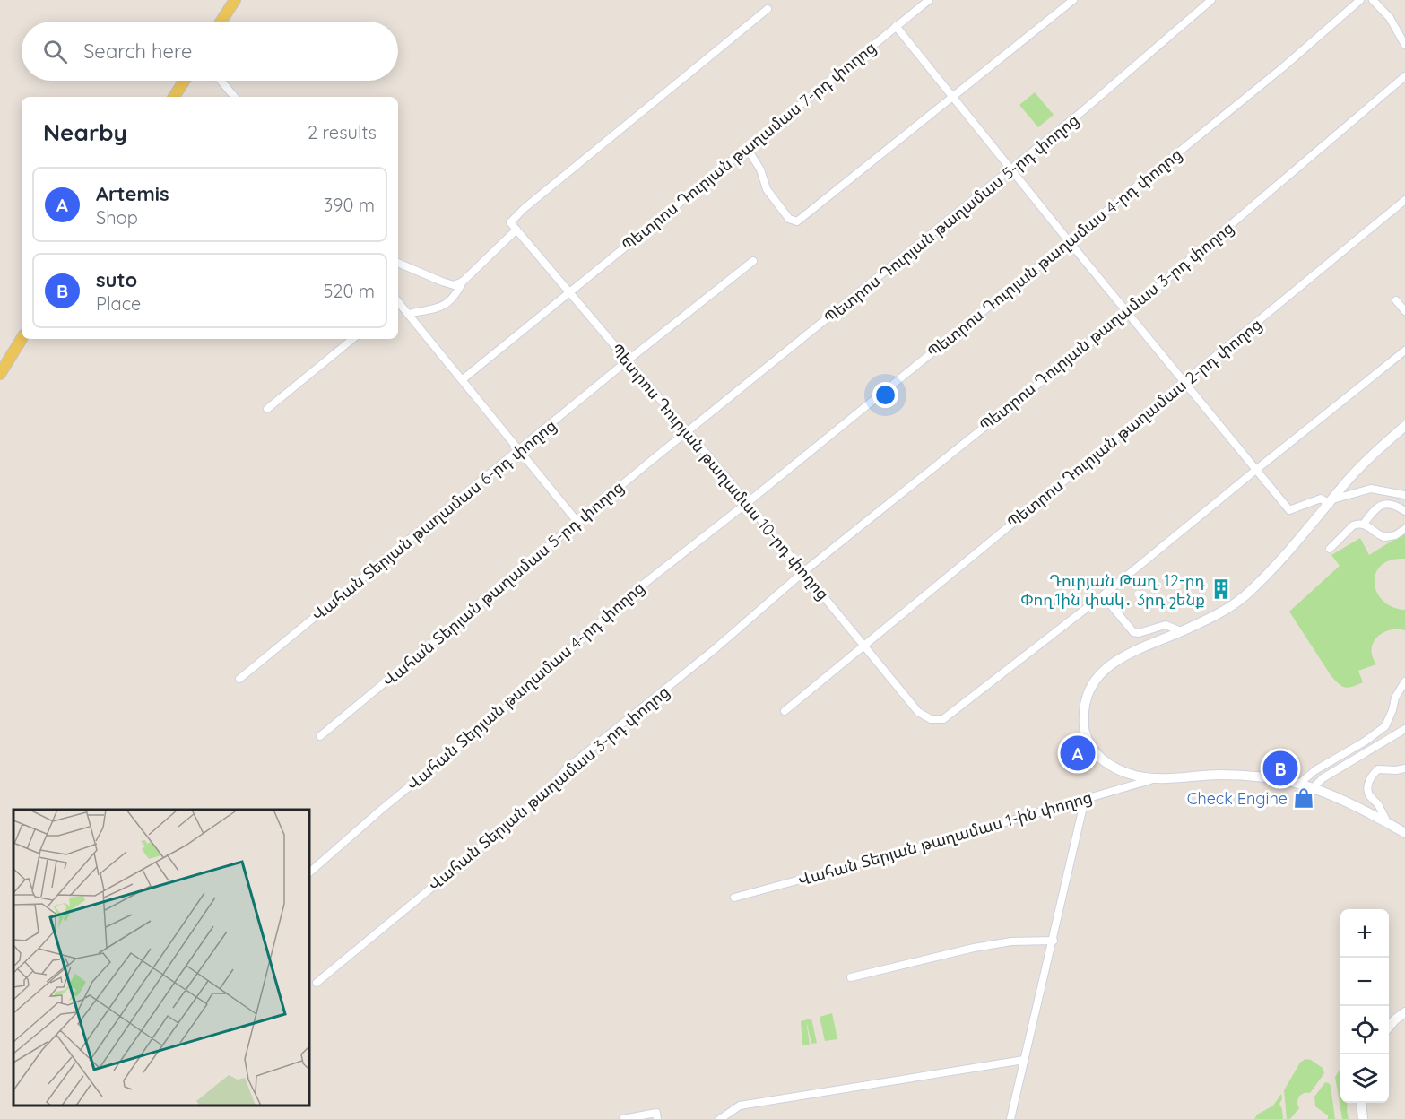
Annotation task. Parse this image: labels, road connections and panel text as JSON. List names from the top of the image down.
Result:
{
  "streets": {
    "street": [
      "Պետրոս Դուրյան թաղամաս 7-րդ փողոց",
      "Պետրոս Դուրյան թաղամաս 5-րդ փողոց",
      "Պետրոս Դուրյան թաղամաս 4-րդ փողոց",
      "Պետրոս Դուրյան թաղամաս 3-րդ փողոց",
      "Պետրոս Դուրյան թաղամաս 2-րդ փողոց",
      "Պետրոս Դուրյան թաղամաս 10-րդ փողոց",
      "Վահան Տերյան թաղամաս 6-րդ փողոց",
      "Վահան Տերյան թաղամաս 5-րդ փողոց",
      "Վահան Տերյան թաղամաս 4-րդ փողոց",
      "Վահան Տերյան թաղամաս 3-րդ փողոց",
      "Վահան Տերյան թաղամաս 1-ին փողոց"
    ]
  },
  "crossings": [
    ["Պետրոս Դուրյան թաղամաս 7-րդ փողոց", "Պետրոս Դուրյան թաղամաս 10-րդ փողոց"],
    ["Պետրոս Դուրյան թաղամաս 5-րդ փողոց", "Պետրոս Դուրյան թաղամաս 10-րդ փողոց"],
    ["Պետրոս Դուրյան թաղամաս 5-րդ փողոց", "Վահան Տերյան թաղամաս 5-րդ փողոց"],
    ["Պետրոս Դուրյան թաղամաս 4-րդ փողոց", "Պետրոս Դուրյան թաղամաս 10-րդ փողոց"],
    ["Պետրոս Դուրյան թաղամաս 4-րդ փողոց", "Վահան Տերյան թաղամաս 4-րդ փողոց"],
    ["Պետրոս Դուրյան թաղամաս 3-րդ փողոց", "Պետրոս Դուրյան թաղամաս 10-րդ փողոց"],
    ["Պետրոս Դուրյան թաղամաս 3-րդ փողոց", "Վահան Տերյան թաղամաս 3-րդ փողոց"],
    ["Պետրոս Դուրյան թաղամաս 2-րդ փողոց", "Պետրոս Դուրյան թաղամաս 10-րդ փողոց"],
    ["Պետրոս Դուրյան թաղամաս 10-րդ փողոց", "Վահան Տերյան թաղամաս 6-րդ փողոց"],
    ["Պետրոս Դուրյան թաղամաս 10-րդ փողոց", "Վահան Տերյան թաղամաս 5-րդ փողոց"],
    ["Պետրոս Դուրյան թաղամաս 10-րդ փողոց", "Վահան Տերյան թաղամաս 4-րդ փողոց"],
    ["Պետրոս Դուրյան թաղամաս 10-րդ փողոց", "Վահան Տերյան թաղամաս 3-րդ փողոց"]
  ],
  "places": {
    "building": ["Դուրյան Թաղ. 12-րդ Փող.1ին փակ․ 3րդ շենք"],
    "shop": ["Check Engine"]
  },
  "page": {
    "search": "Search here",
    "heading": ["Nearby", "2 results"],
    "list": [
      {
        "mark": "A",
        "name": "Artemis",
        "note": "Shop",
        "value": "390 m"
      },
      {
        "mark": "B",
        "name": "suto",
        "note": "Place",
        "value": "520 m"
      }
    ],
    "pins": ["A", "B"],
    "map_buttons": ["+", "−"]
  }
}
